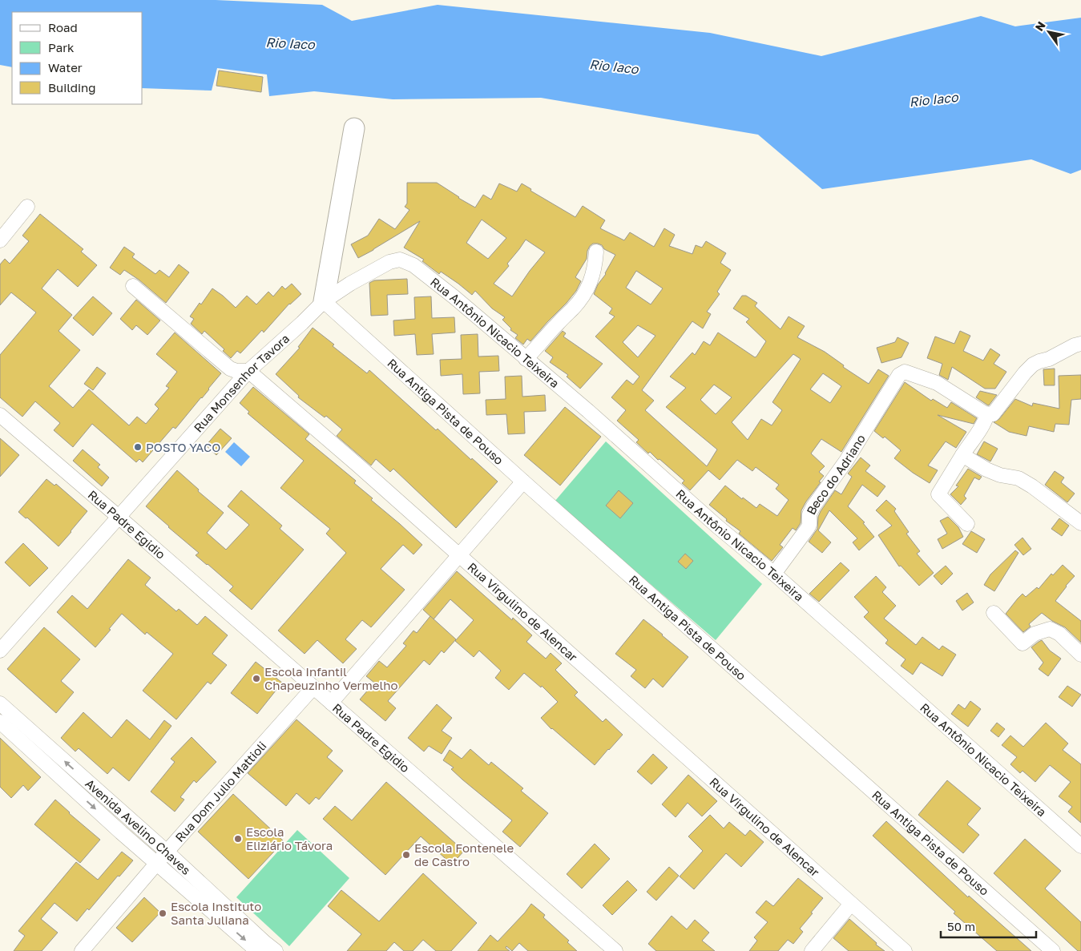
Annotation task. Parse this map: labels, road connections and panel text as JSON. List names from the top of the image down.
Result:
{
  "streets": {
    "street": [
      "Rua Antônio Nicacio Teixeira",
      "Rua Monsenhor Tavora",
      "Rua Antiga Pista de Pouso",
      "Beco do Adriano",
      "Rua Padre Egidio",
      "Rua Virgulino de Alencar",
      "Rua Dom Julio Mattioli",
      "Avenida Avelino Chaves"
    ]
  },
  "crossings": [
    ["Rua Antônio Nicacio Teixeira", "Rua Monsenhor Tavora"],
    ["Rua Antônio Nicacio Teixeira", "Beco do Adriano"],
    ["Rua Monsenhor Tavora", "Rua Antiga Pista de Pouso"],
    ["Rua Monsenhor Tavora", "Rua Padre Egidio"],
    ["Rua Monsenhor Tavora", "Rua Virgulino de Alencar"],
    ["Rua Padre Egidio", "Rua Dom Julio Mattioli"],
    ["Rua Dom Julio Mattioli", "Avenida Avelino Chaves"]
  ],
  "water": ["Rio Iaco"],
  "places": [
    "POSTO YACO",
    "Escola Infantil Chapeuzinho Vermelho",
    "Escola Eliziário Távora",
    "Escola Fontenele de Castro",
    "Escola Instituto Santa Juliana"
  ],
  "legend": [
    "Road",
    "Park",
    "Water",
    "Building"
  ],
  "scale_bar": "50 m",
  "north": "top left"
}
